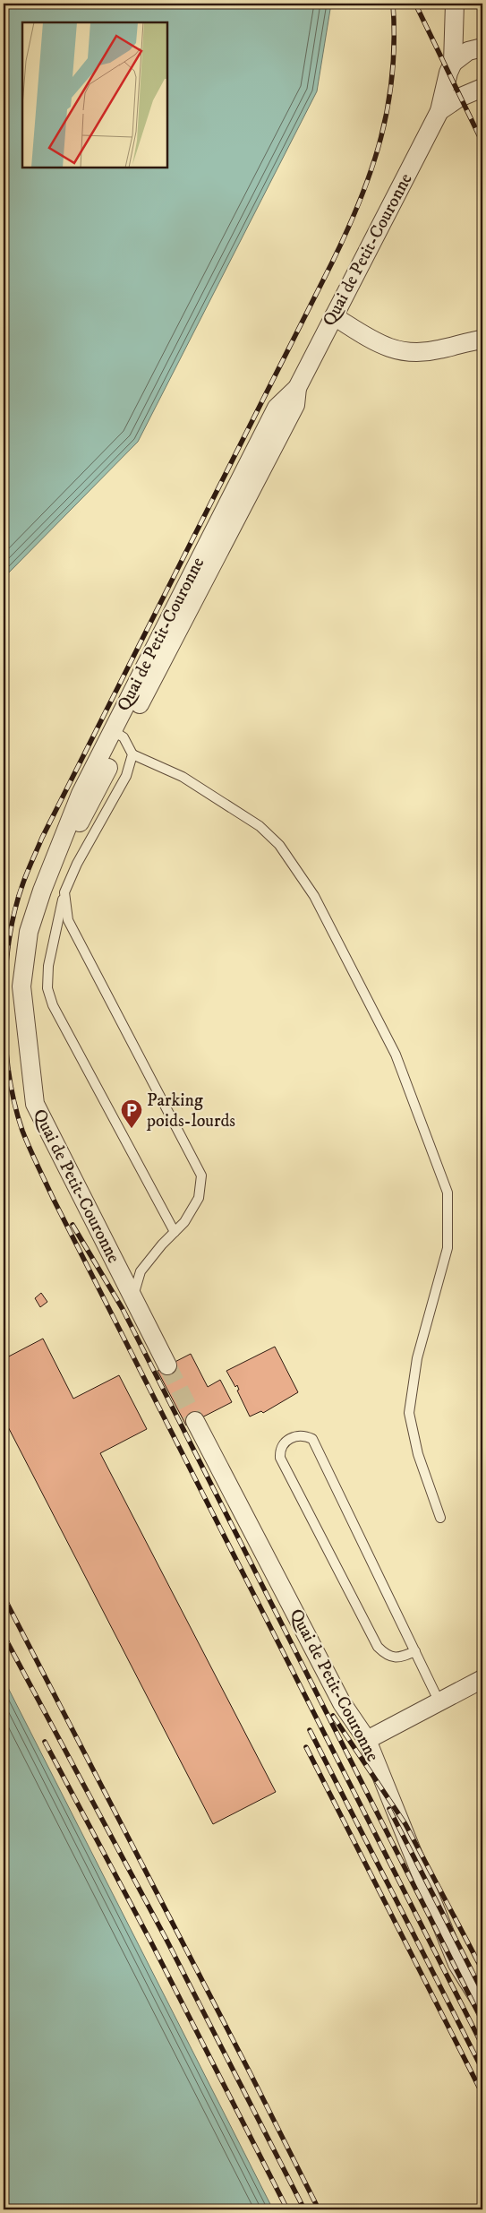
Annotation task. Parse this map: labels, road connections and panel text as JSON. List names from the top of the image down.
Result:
{
  "streets": {
    "street": ["Quai de Petit-Couronne"]
  },
  "places": {
    "parking": ["Parking poids-lourds"]
  }
}
